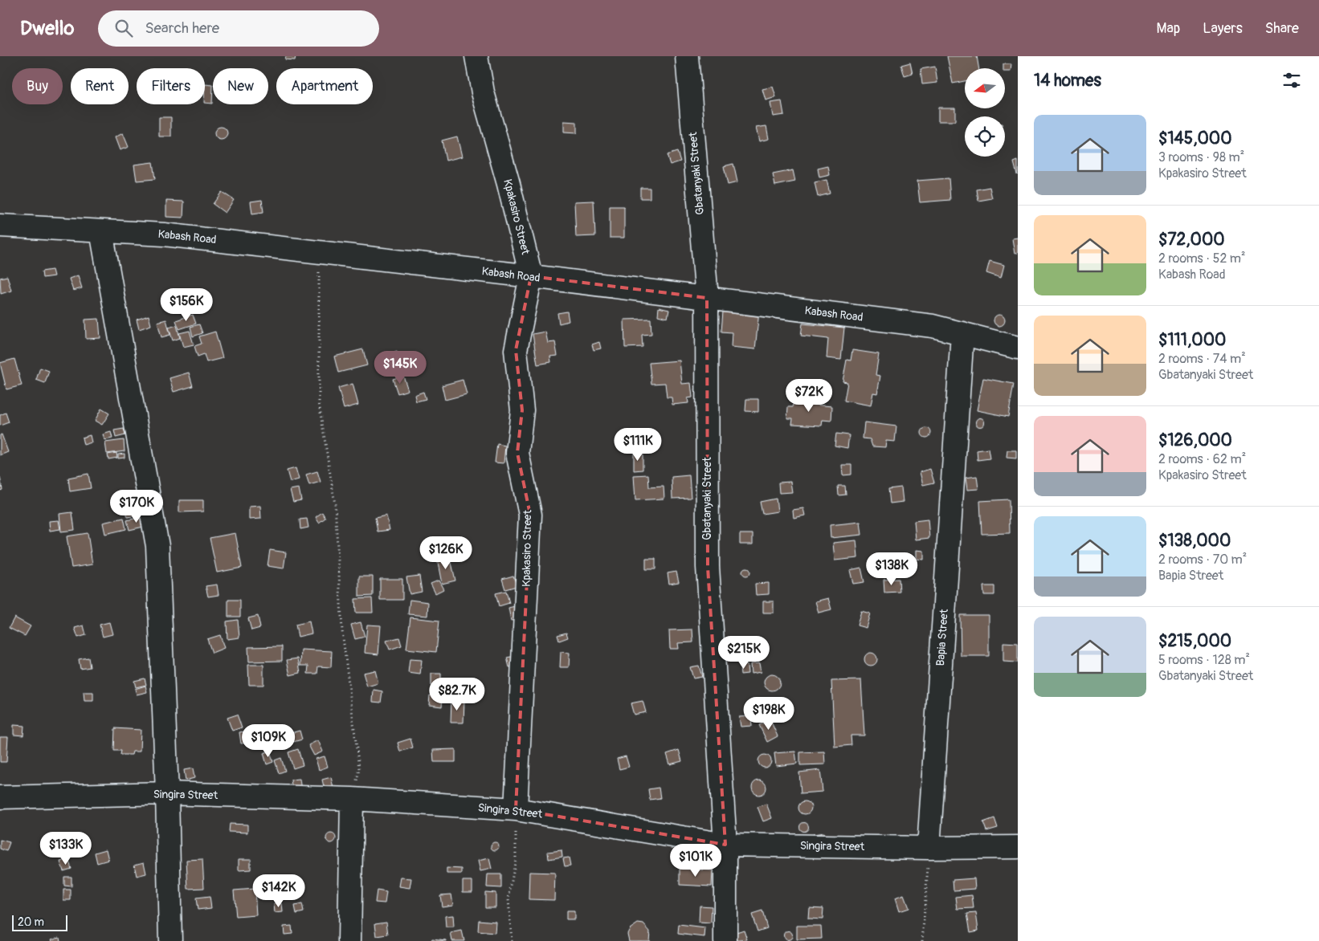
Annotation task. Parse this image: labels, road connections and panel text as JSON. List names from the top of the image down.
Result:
{
  "streets": {
    "street": [
      "Gbatanyaki Street",
      "Kpakasiro Street",
      "Kabash Road",
      "Bapia Street",
      "Singira Street"
    ]
  },
  "crossings": [
    ["Gbatanyaki Street", "Kabash Road"],
    ["Gbatanyaki Street", "Singira Street"],
    ["Kpakasiro Street", "Kabash Road"],
    ["Kpakasiro Street", "Singira Street"],
    ["Kabash Road", "Bapia Street"],
    ["Bapia Street", "Singira Street"]
  ],
  "scale_bar": "20 m",
  "north": "left",
  "page": {
    "header": "Dwello",
    "search": "Search here",
    "nav": ["Map", "Layers", "Share"],
    "heading": "14 homes",
    "chip": [
      "Buy",
      "Rent",
      "Filters",
      "New",
      "Apartment"
    ],
    "list": [
      {
        "name": "$145,000",
        "note": "3 rooms · 98 m² · Kpakasiro Street"
      },
      {
        "name": "$72,000",
        "note": "2 rooms · 52 m² · Kabash Road"
      },
      {
        "name": "$111,000",
        "note": "2 rooms · 74 m² · Gbatanyaki Street"
      },
      {
        "name": "$126,000",
        "note": "2 rooms · 62 m² · Kpakasiro Street"
      },
      {
        "name": "$138,000",
        "note": "2 rooms · 70 m² · Bapia Street"
      },
      {
        "name": "$215,000",
        "note": "5 rooms · 128 m² · Gbatanyaki Street"
      }
    ],
    "price": [
      "$156K",
      "$145K",
      "$72K",
      "$111K",
      "$170K",
      "$126K",
      "$138K",
      "$215K",
      "$82.7K",
      "$198K",
      "$109K",
      "$133K",
      "$101K",
      "$142K"
    ],
    "scale": "20 m"
  }
}
